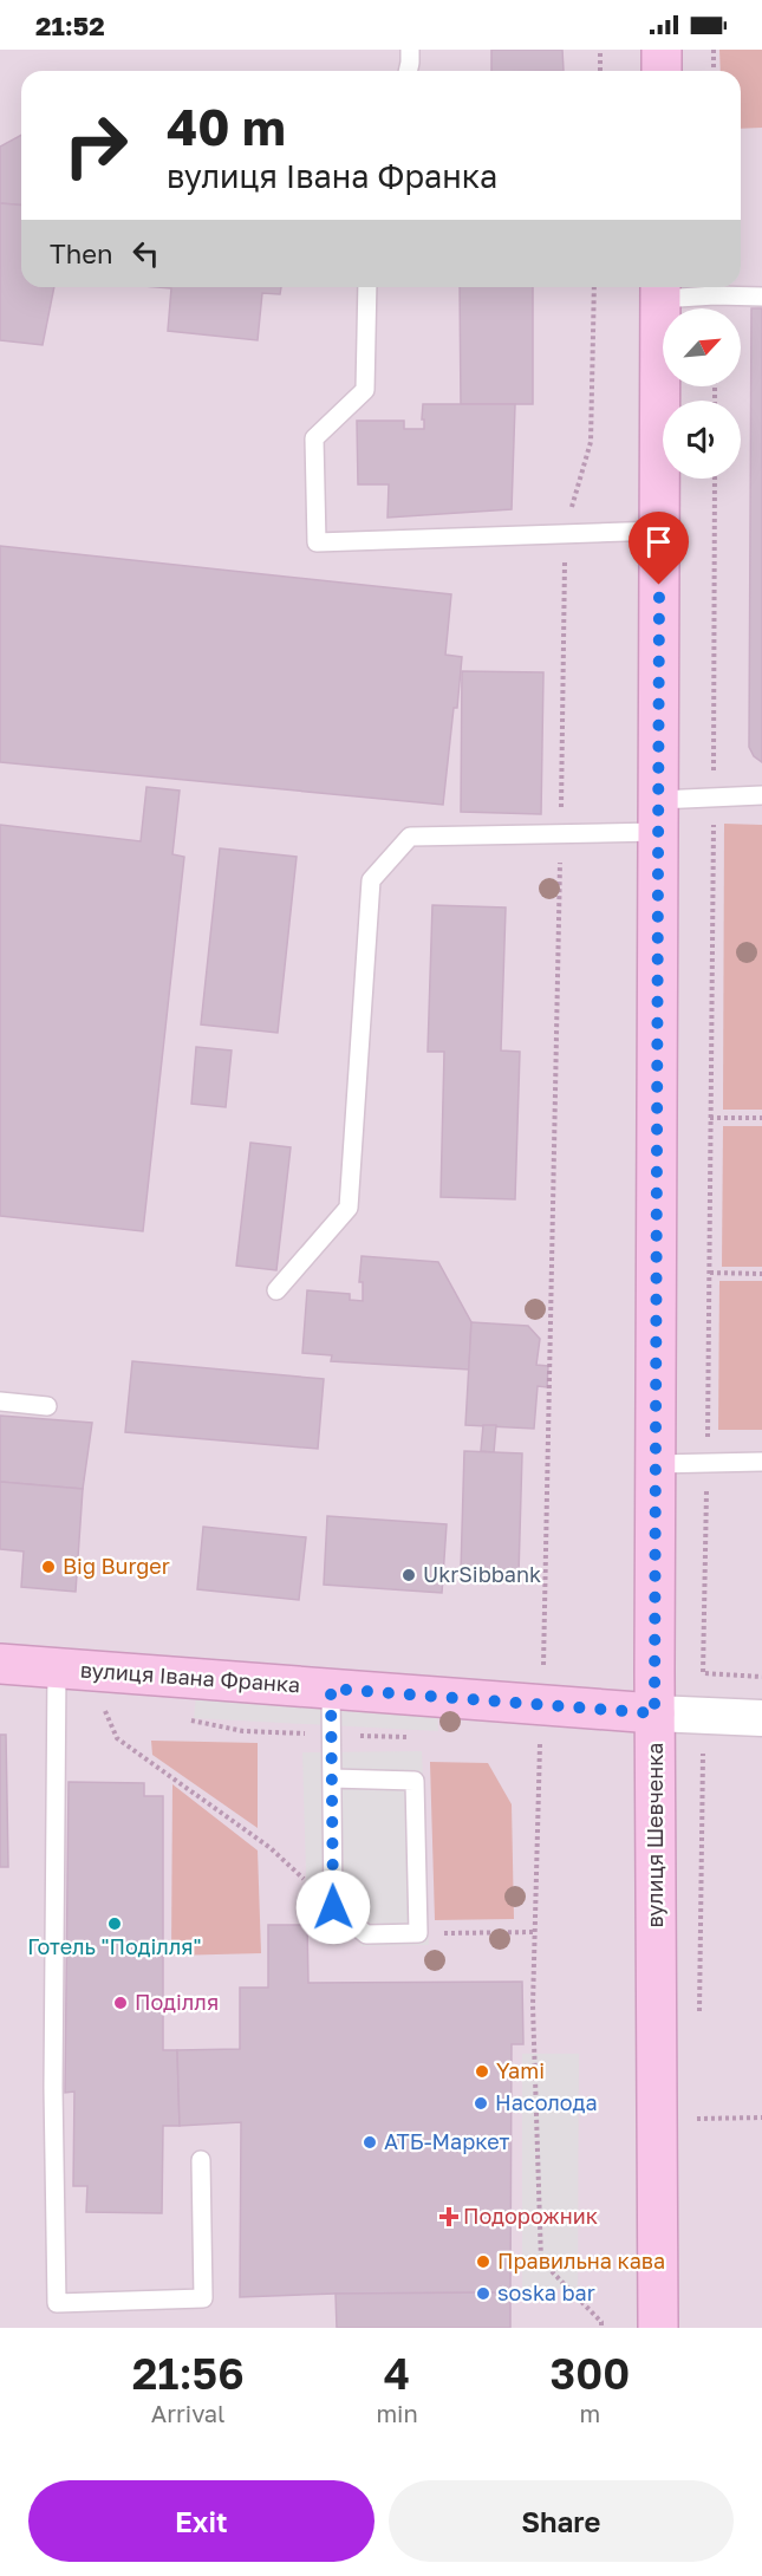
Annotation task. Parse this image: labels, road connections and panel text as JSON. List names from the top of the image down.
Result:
{
  "streets": {
    "main road": ["вулиця Івана Франка", "вулиця Шевченка"]
  },
  "crossings": [
    ["вулиця Івана Франка", "вулиця Шевченка"]
  ],
  "places": {
    "other": [
      "Big Burger",
      "UkrSibbank",
      "Готель \"Поділля\"",
      "Поділля",
      "Yami",
      "Насолода",
      "АТБ-Маркет",
      "Правильна кава",
      "soska bar"
    ],
    "health": ["Подорожник"]
  },
  "north": "top right",
  "page": {
    "status": "21:52",
    "turn": ["40 m", "вулиця Івана Франка"],
    "then": "Then",
    "eta": [
      "21:56",
      "Arrival",
      "4",
      "min",
      "300",
      "m"
    ],
    "buttons": ["Exit", "Share"]
  }
}
